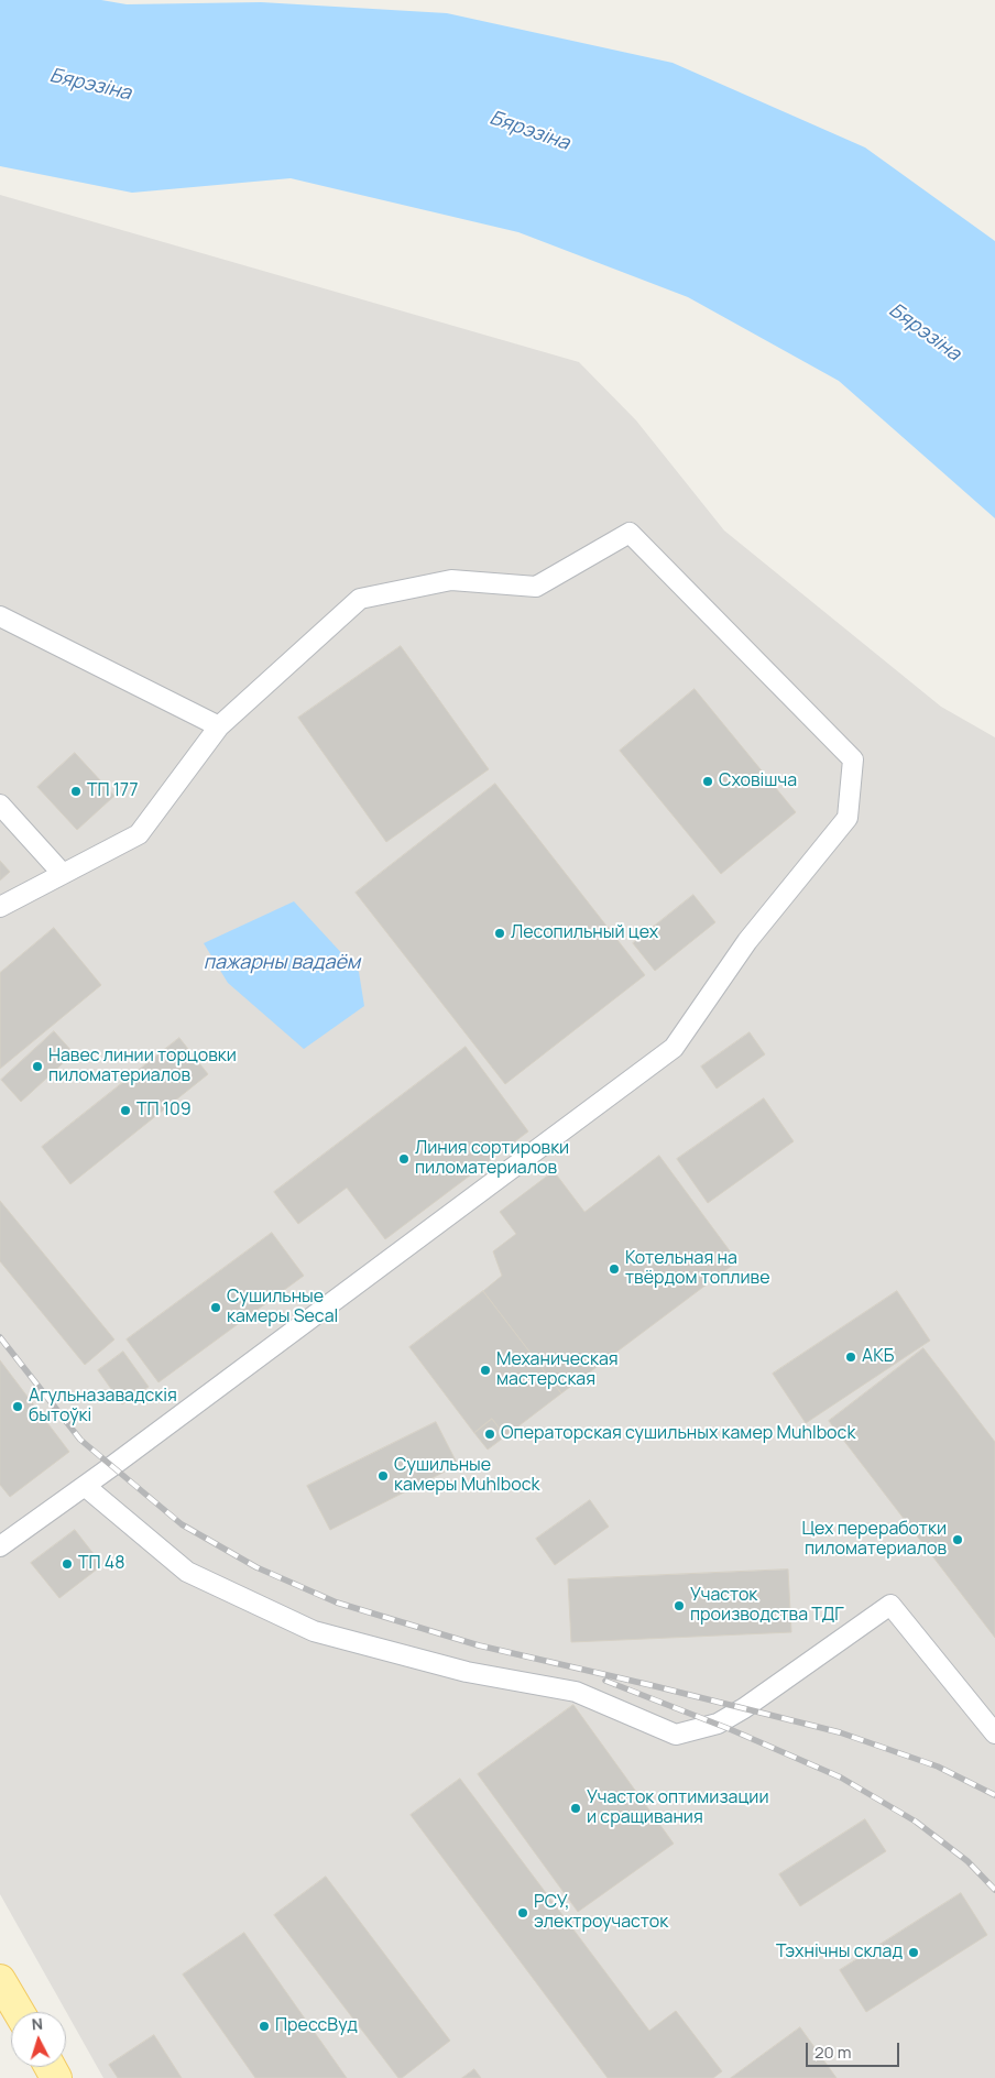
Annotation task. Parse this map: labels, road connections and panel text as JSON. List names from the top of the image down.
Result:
{
  "water": ["Бярэзіна", "пажарны вадаём"],
  "places": [
    "Сховішча",
    "ТП 177",
    "Лесопильный цех",
    "Навес линии торцовки пиломатериалов",
    "ТП 109",
    "Линия сортировки пиломатериалов",
    "Котельная на твёрдом топливе",
    "Сушильные камеры Secal",
    "АКБ",
    "Механическая мастерская",
    "Агульназавадскія бытоўкі",
    "Операторская сушильных камер Muhlbock",
    "Cушильные камеры Muhlbock",
    "Цех переработки пиломатериалов",
    "ТП 48",
    "Участок производства ТДГ",
    "Участок оптимизации и сращивания",
    "РСУ, электроучасток",
    "Тэхнічны склад",
    "ПрессВуд"
  ],
  "scale_bar": "20 m",
  "north": "top"
}
